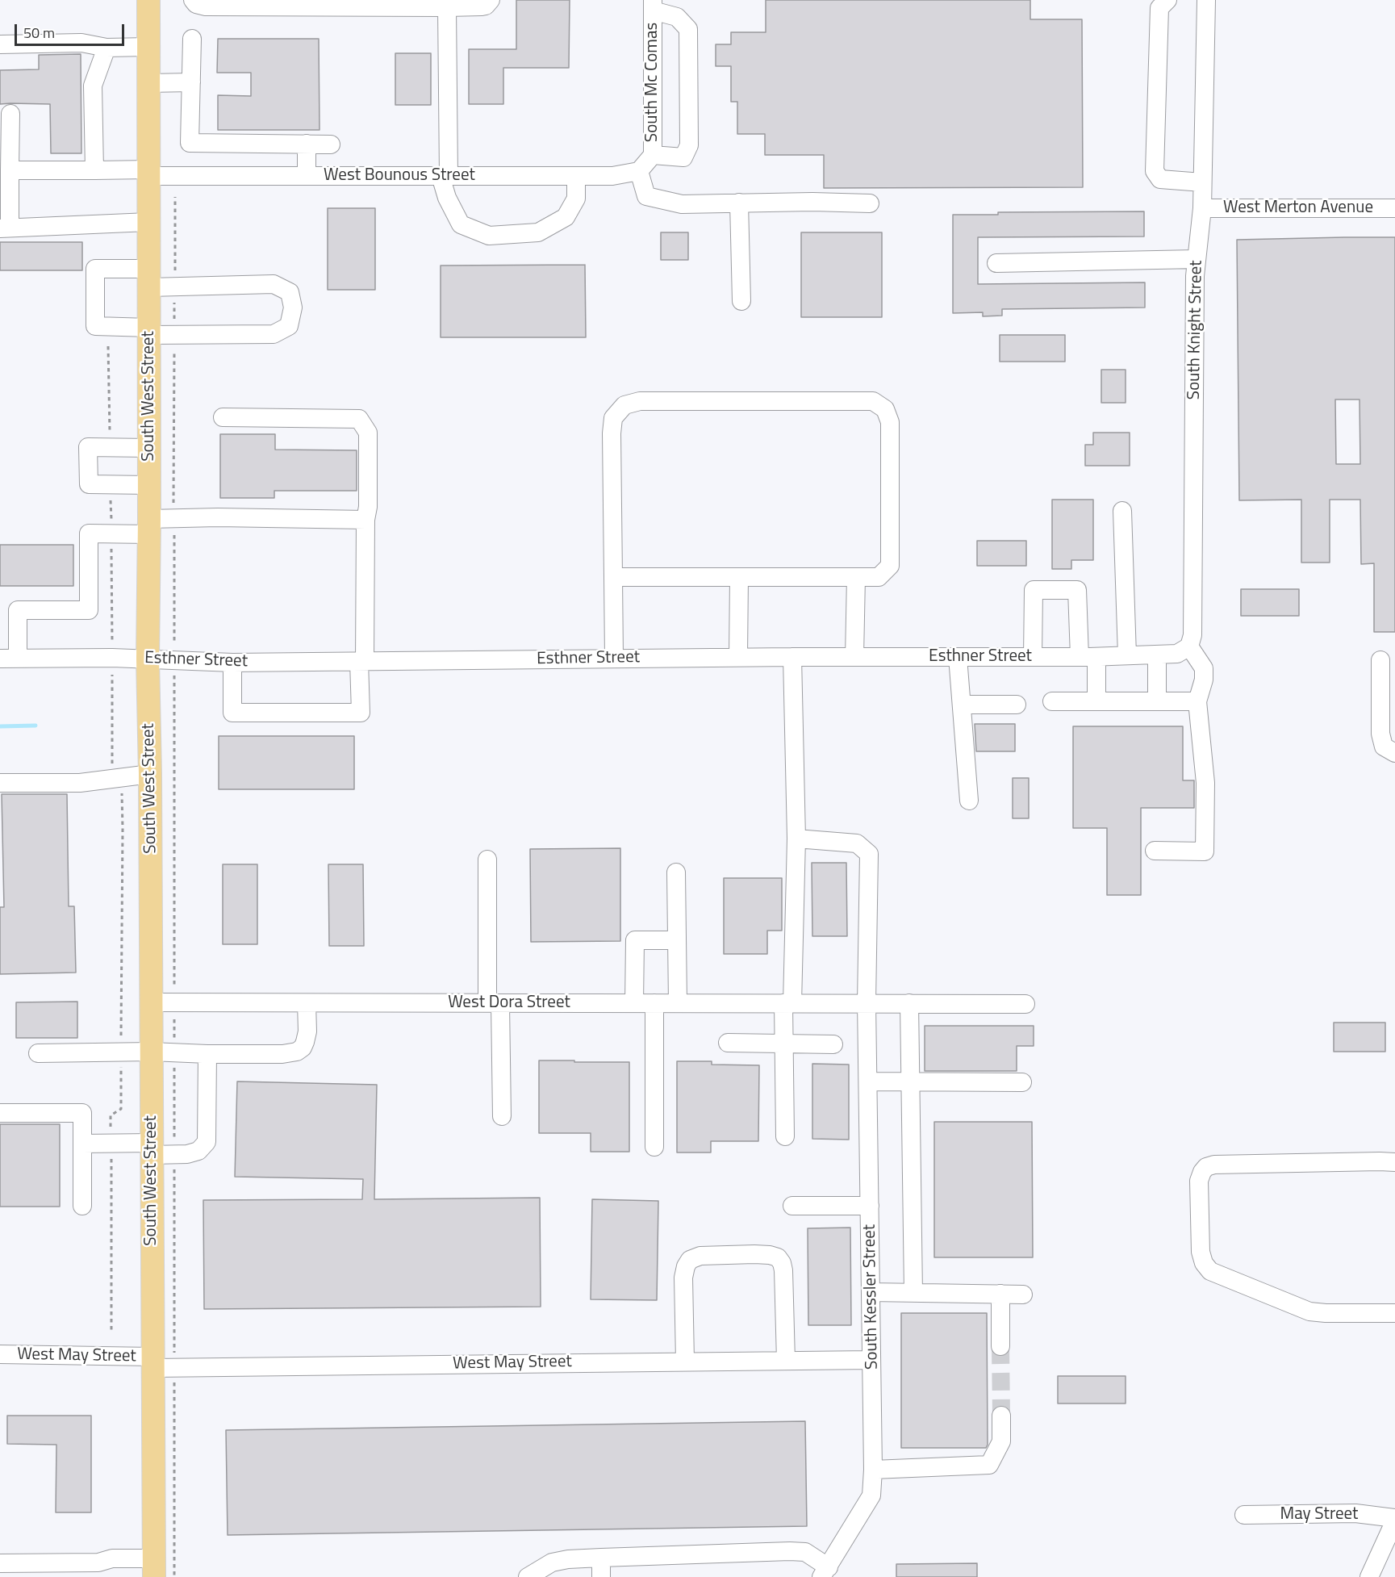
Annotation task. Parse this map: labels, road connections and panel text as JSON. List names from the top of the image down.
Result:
{
  "streets": {
    "main road": ["South West Street"],
    "street": [
      "South Mc Comas",
      "West Bounous Street",
      "West Merton Avenue",
      "South Knight Street",
      "Esthner Street",
      "West Dora Street",
      "South Kessler Street",
      "West May Street",
      "May Street"
    ]
  },
  "crossings": [
    ["South Mc Comas", "West Bounous Street"],
    ["West Bounous Street", "South West Street"],
    ["West Merton Avenue", "South Knight Street"],
    ["South Knight Street", "Esthner Street"],
    ["South West Street", "Esthner Street"],
    ["South West Street", "West Dora Street"],
    ["South West Street", "West May Street"],
    ["West Dora Street", "South Kessler Street"],
    ["South Kessler Street", "West May Street"]
  ],
  "scale_bar": "50 m"
}
